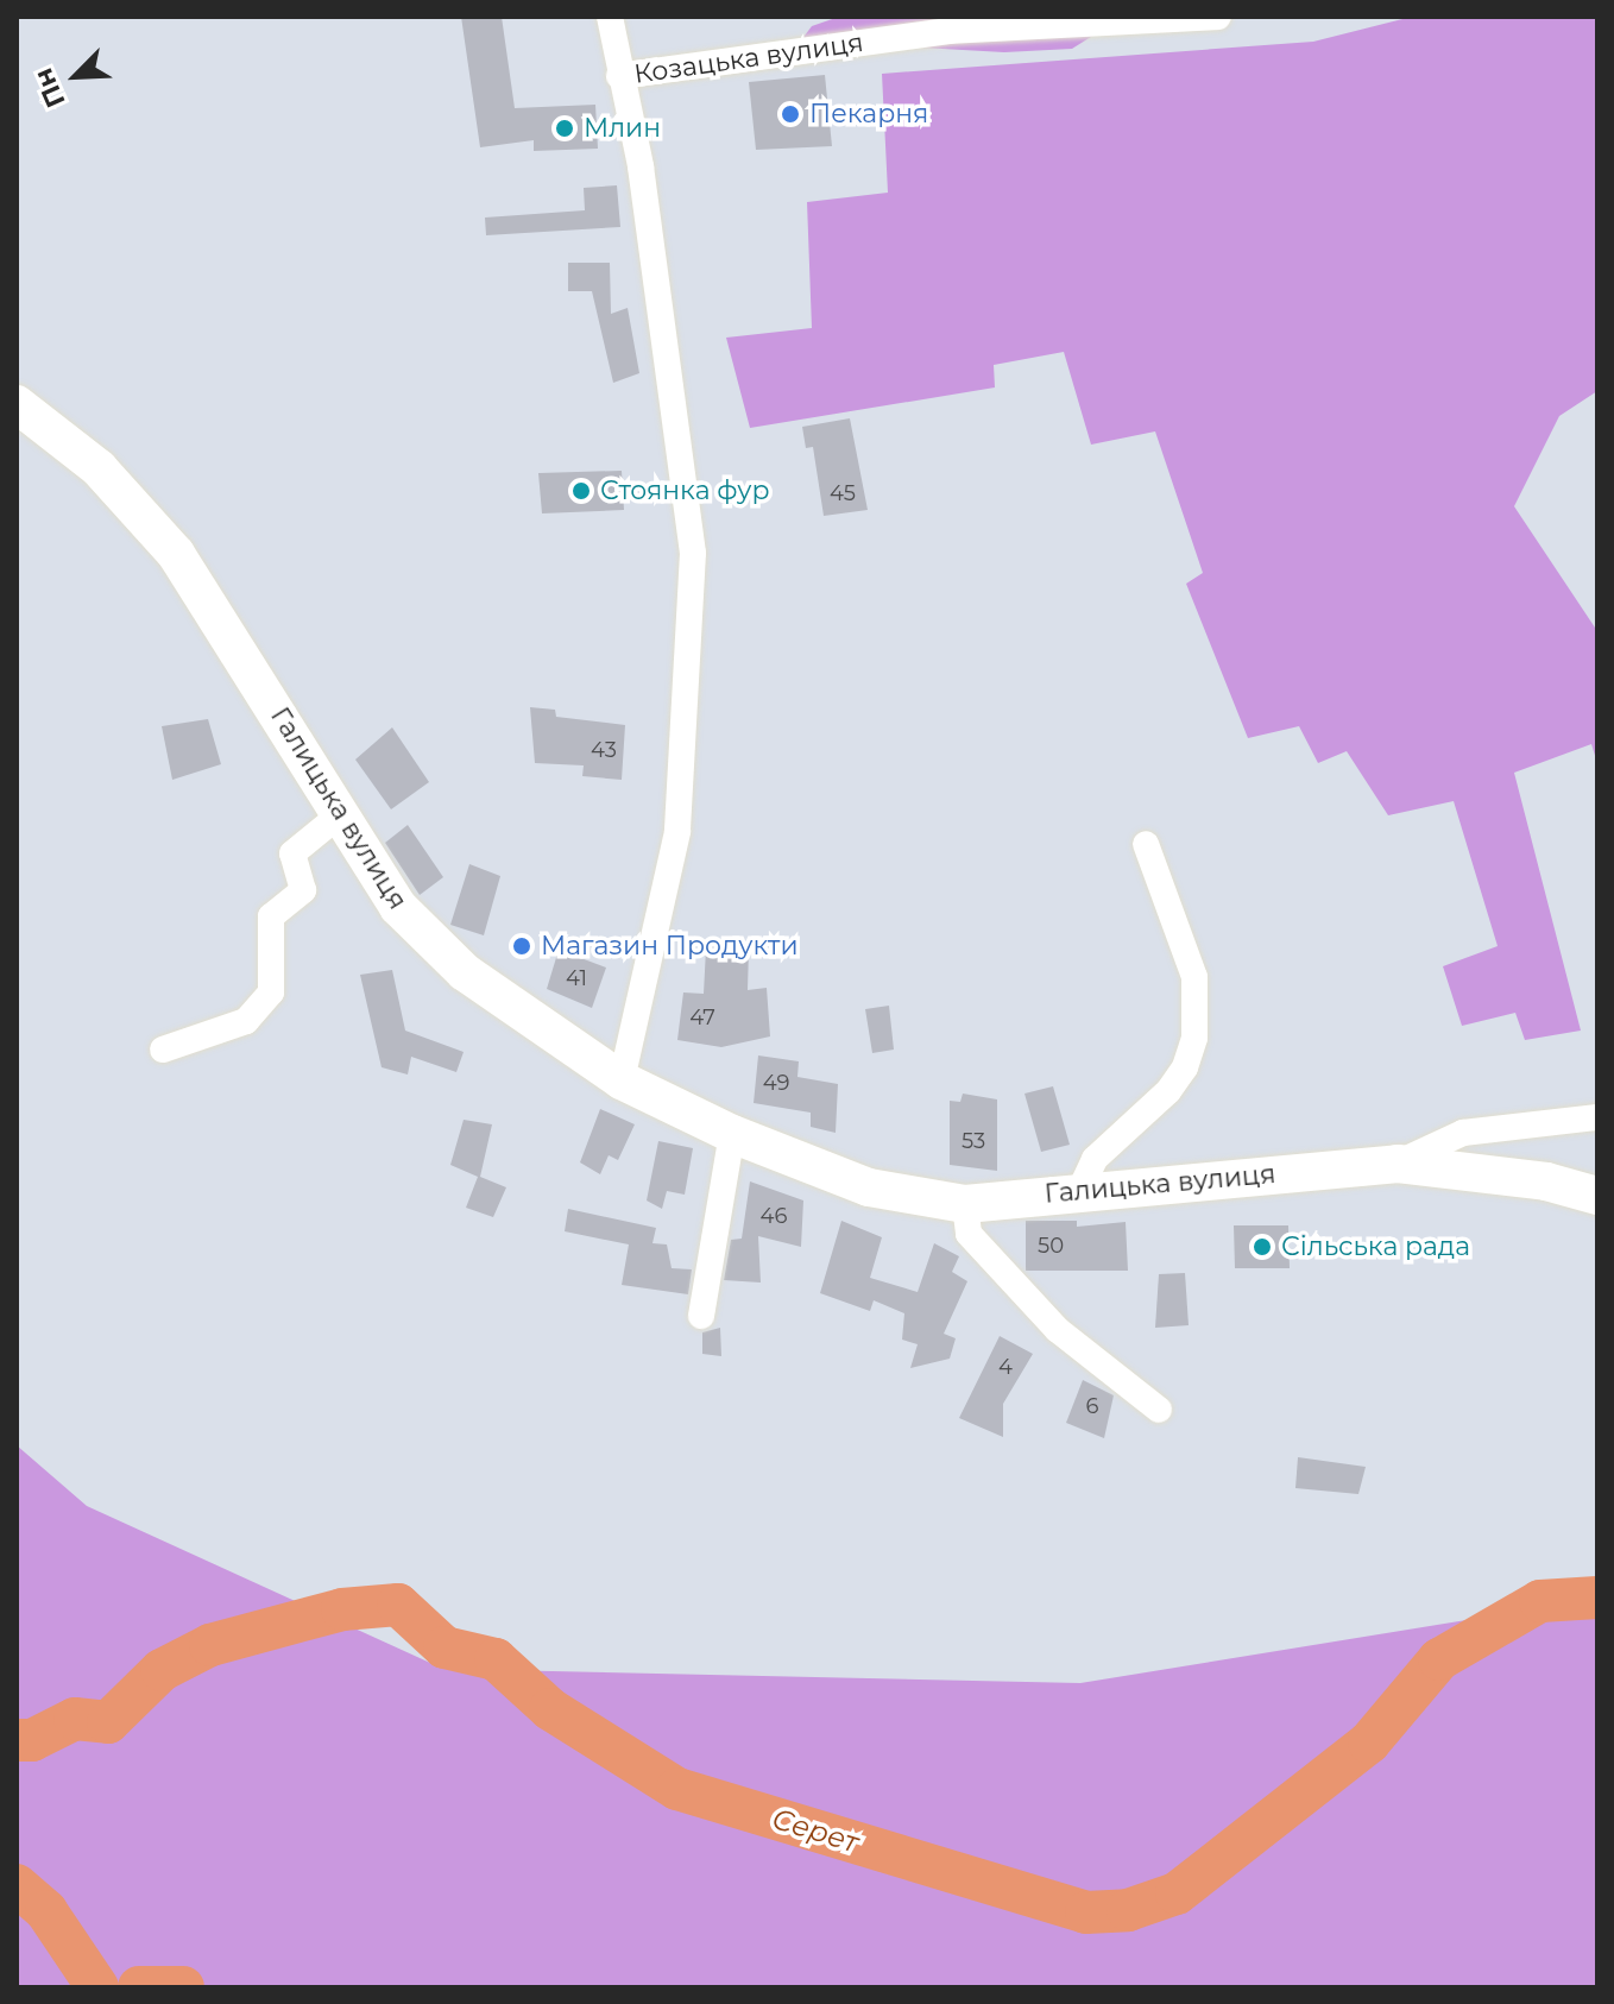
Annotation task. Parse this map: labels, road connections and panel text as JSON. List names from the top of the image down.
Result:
{
  "streets": {
    "main road": ["Галицька вулиця"],
    "street": ["Козацька вулиця"]
  },
  "water": ["Серет"],
  "places": [
    "Пекарня",
    "Млин",
    "Стоянка фур",
    "Магазин Продукти",
    "Сільська рада"
  ],
  "house_numbers": [
    "45",
    "43",
    "41",
    "47",
    "49",
    "53",
    "46",
    "50",
    "4",
    "6"
  ],
  "north": "bottom left"
}
